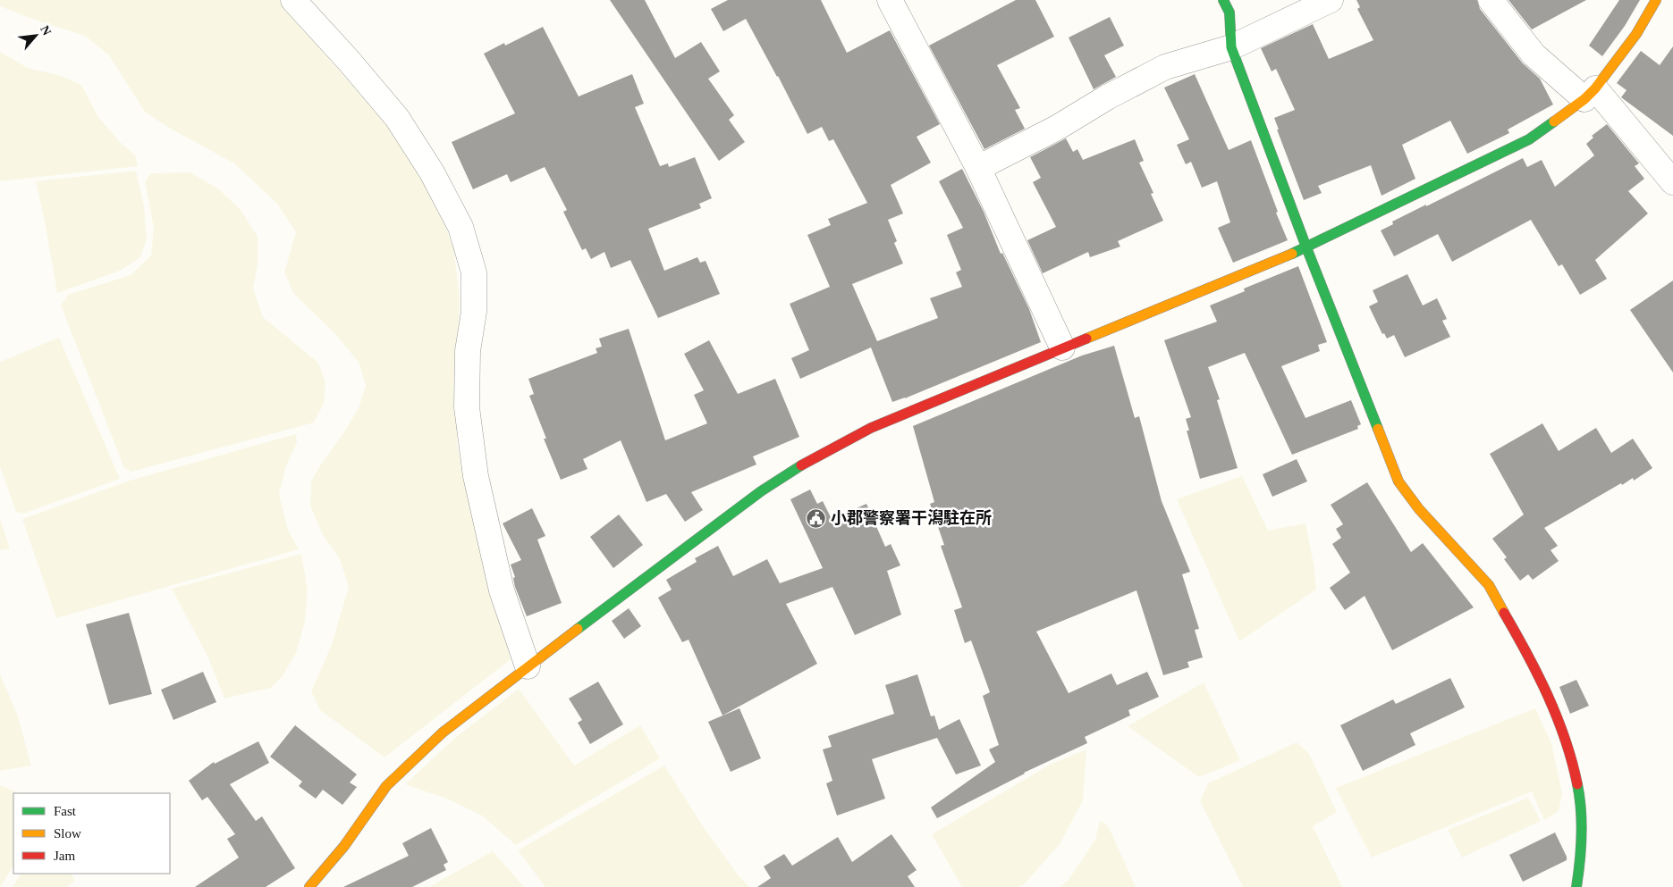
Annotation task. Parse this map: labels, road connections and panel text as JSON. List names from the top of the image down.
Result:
{
  "places": {
    "public building": ["小郡警察署干潟駐在所"]
  },
  "legend": ["Fast", "Slow", "Jam"],
  "north": "top right"
}
